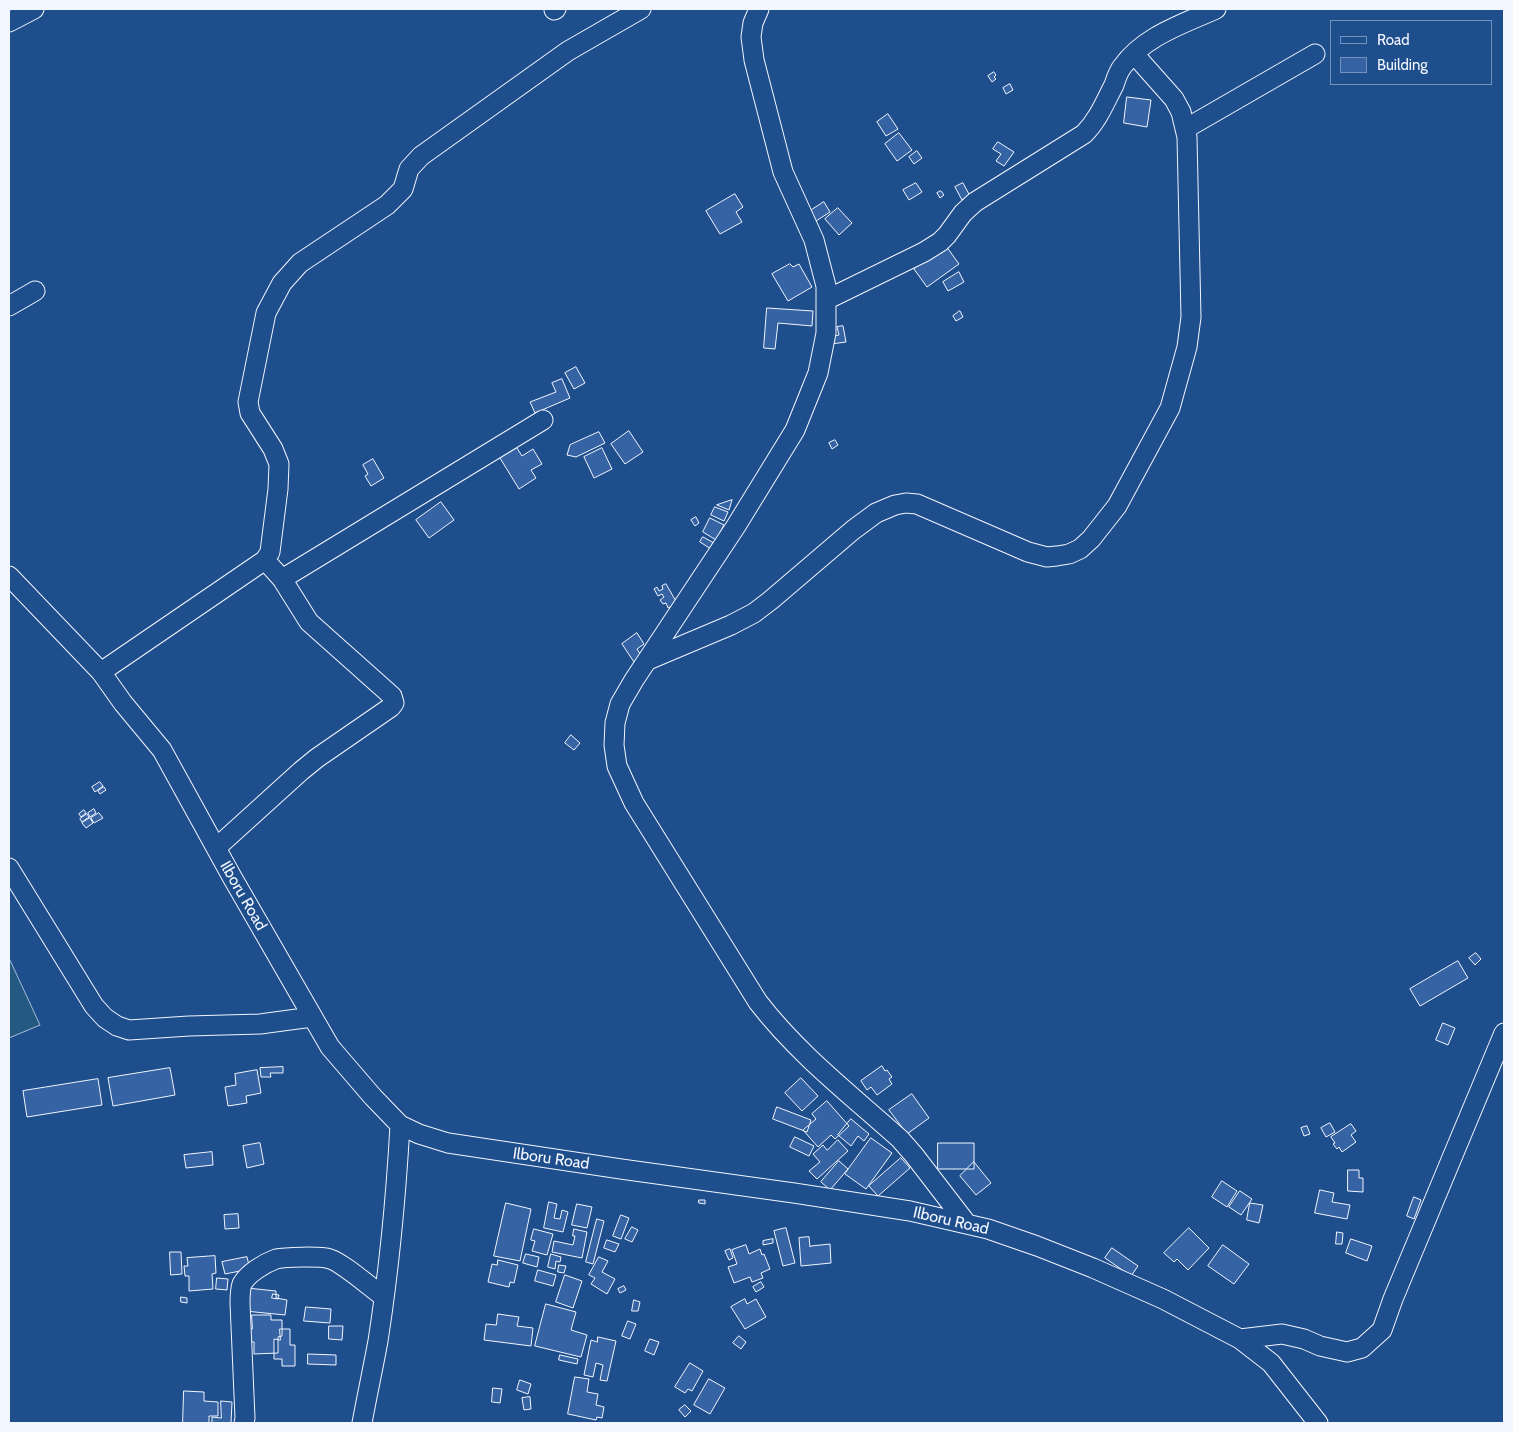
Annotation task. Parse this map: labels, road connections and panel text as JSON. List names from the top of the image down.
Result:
{
  "streets": {
    "street": ["Ilboru Road"]
  },
  "legend": ["Road", "Building"]
}
